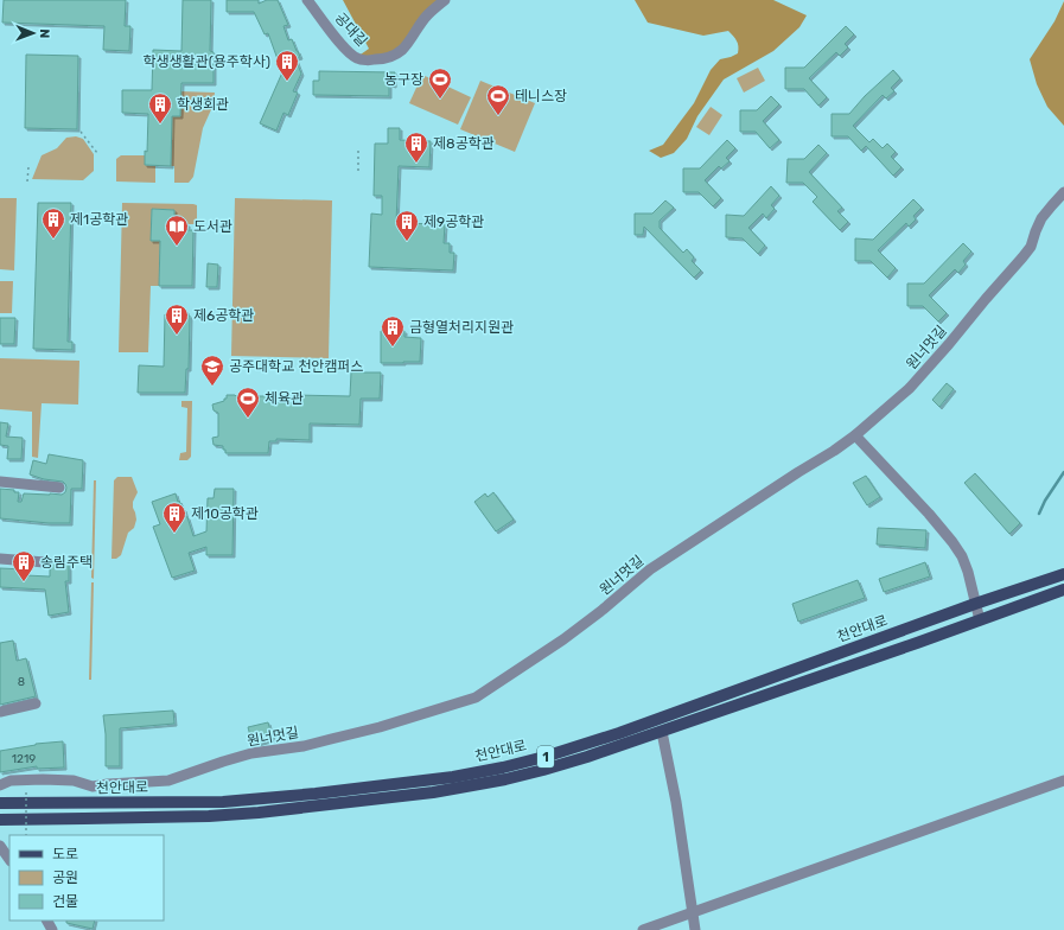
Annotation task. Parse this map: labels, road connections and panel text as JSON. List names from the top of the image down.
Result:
{
  "streets": {
    "main road": ["천안대로", "1"],
    "street": ["공대길", "원너멋길"]
  },
  "places": {
    "building": [
      "학생생활관(용주학사)",
      "학생회관",
      "제8공학관",
      "제1공학관",
      "제9공학관",
      "제6공학관",
      "금형열처리지원관",
      "제10공학관",
      "송림주택"
    ],
    "sports": ["농구장", "테니스장", "체육관"],
    "library": ["도서관"],
    "school or university": ["공주대학교 천안캠퍼스"]
  },
  "house_numbers": ["8", "1219"],
  "legend": ["도로", "공원", "건물"],
  "north": "right"
}
